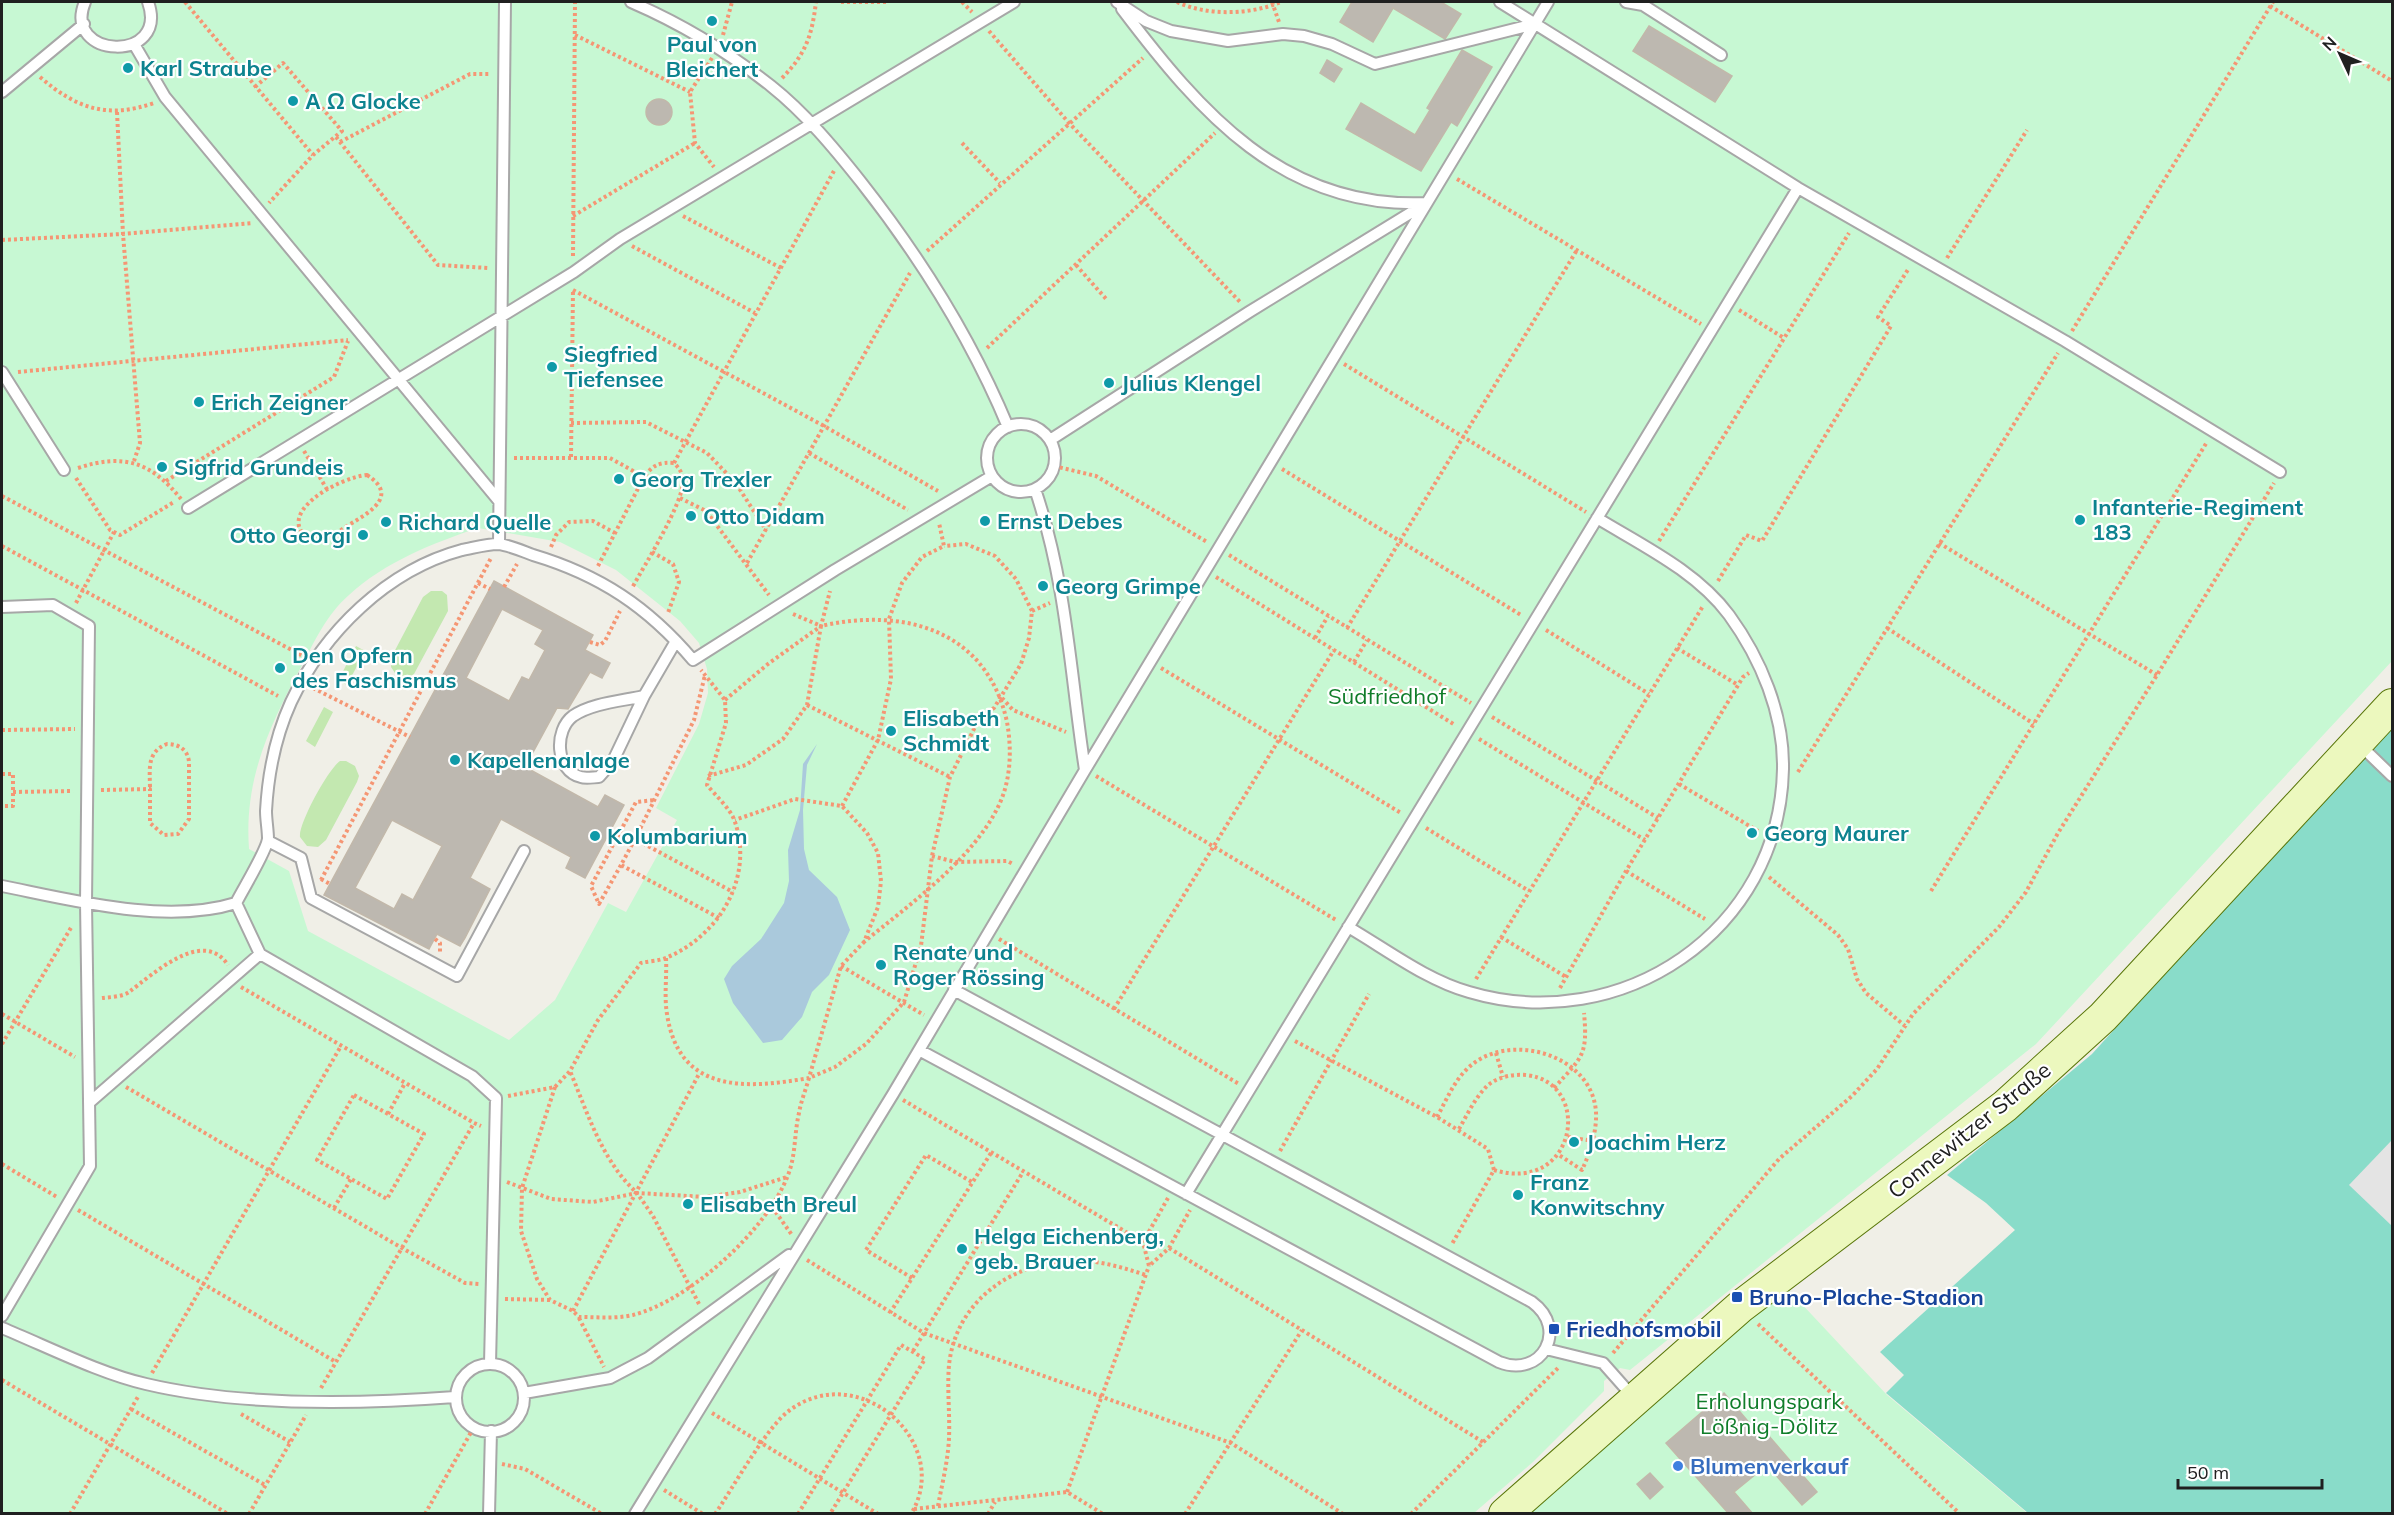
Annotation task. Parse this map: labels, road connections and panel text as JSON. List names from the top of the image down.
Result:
{
  "streets": {
    "street": ["Connewitzer Straße"]
  },
  "parks": ["Südfriedhof", "Erholungspark Lößnig-Dölitz"],
  "places": {
    "other": [
      "Paul von Bleichert",
      "Karl Straube",
      "Α Ω Glocke",
      "Siegfried Tiefensee",
      "Julius Klengel",
      "Erich Zeigner",
      "Sigfrid Grundeis",
      "Georg Trexler",
      "Otto Didam",
      "Infanterie-Regiment 183",
      "Ernst Debes",
      "Richard Quelle",
      "Otto Georgi",
      "Georg Grimpe",
      "Den Opfern des Faschismus",
      "Elisabeth Schmidt",
      "Kapellenanlage",
      "Georg Maurer",
      "Kolumbarium",
      "Renate und Roger Rössing",
      "Joachim Herz",
      "Franz Konwitschny",
      "Elisabeth Breul",
      "Helga Eichenberg, geb. Brauer",
      "Blumenverkauf"
    ],
    "transit": ["Bruno-Plache-Stadion", "Friedhofsmobil"]
  },
  "scale_bar": "50 m",
  "north": "top left"
}
